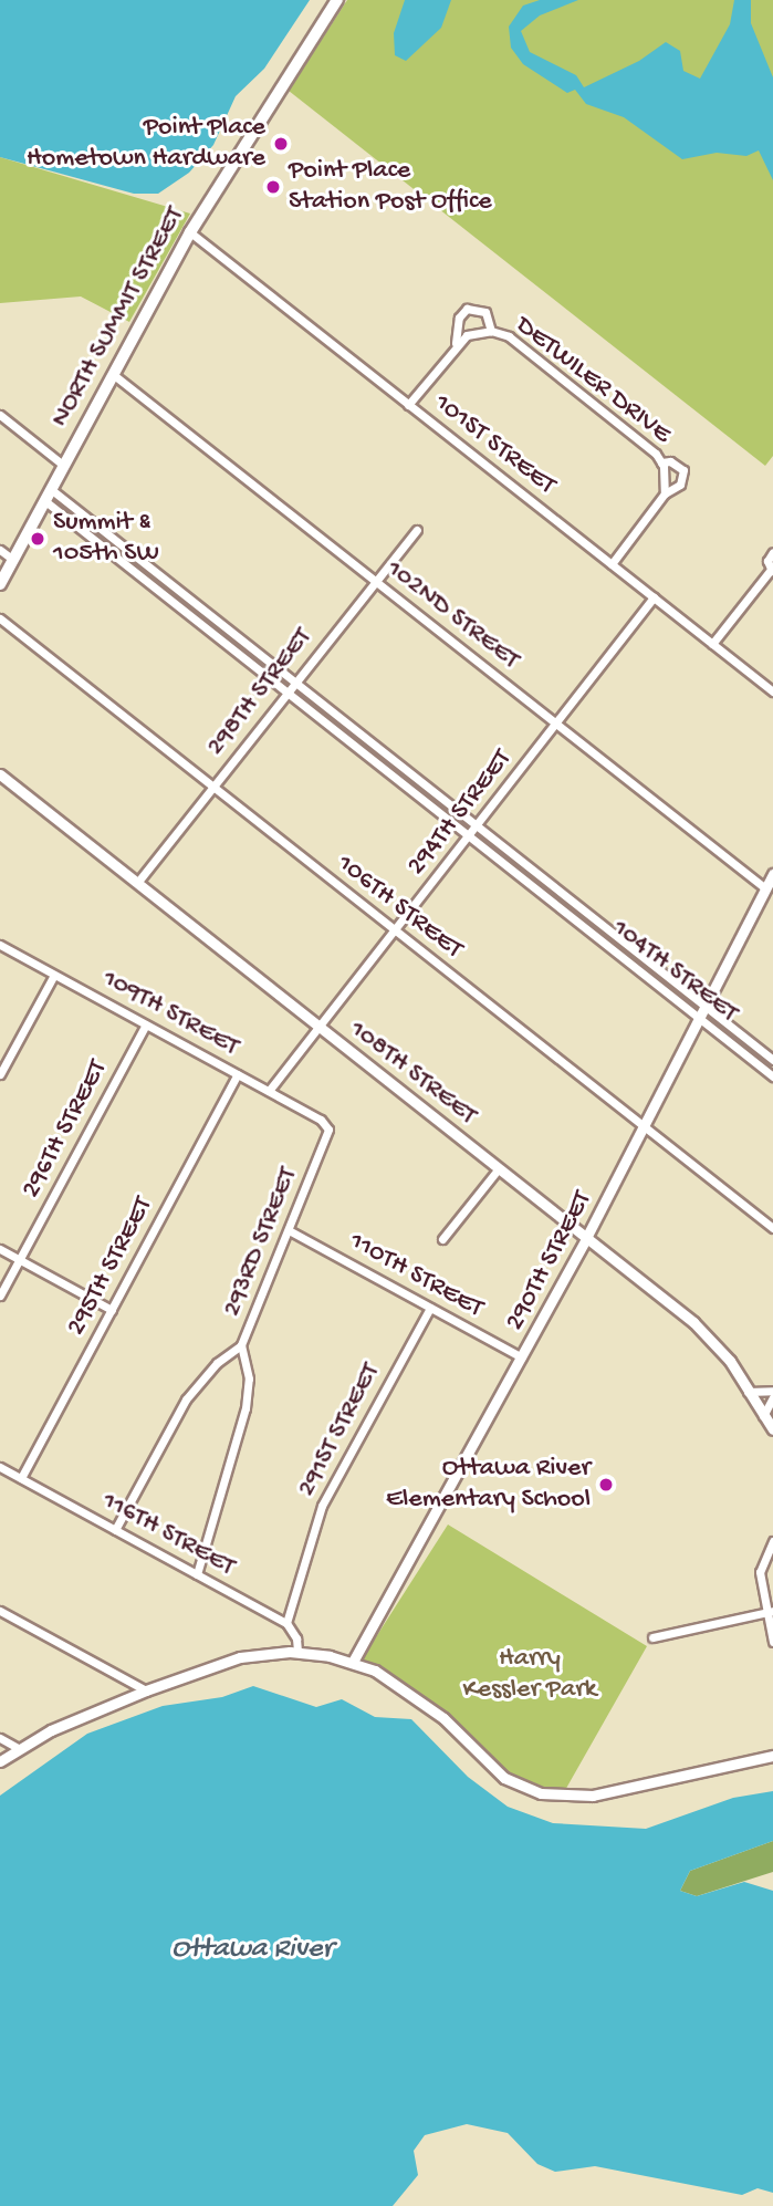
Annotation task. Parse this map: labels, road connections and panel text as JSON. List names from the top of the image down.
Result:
{
  "streets": {
    "main road": ["NORTH SUMMIT STREET"],
    "street": [
      "DETWILER DRIVE",
      "101ST STREET",
      "102ND STREET",
      "298TH STREET",
      "294TH STREET",
      "106TH STREET",
      "104TH STREET",
      "109TH STREET",
      "108TH STREET",
      "296TH STREET",
      "293RD STREET",
      "290TH STREET",
      "295TH STREET",
      "110TH STREET",
      "291ST STREET",
      "116TH STREET"
    ]
  },
  "crossings": [
    ["NORTH SUMMIT STREET", "101ST STREET"],
    ["NORTH SUMMIT STREET", "102ND STREET"],
    ["NORTH SUMMIT STREET", "104TH STREET"],
    ["101ST STREET", "294TH STREET"],
    ["102ND STREET", "298TH STREET"],
    ["102ND STREET", "294TH STREET"],
    ["102ND STREET", "290TH STREET"],
    ["298TH STREET", "106TH STREET"],
    ["298TH STREET", "104TH STREET"],
    ["298TH STREET", "108TH STREET"],
    ["294TH STREET", "106TH STREET"],
    ["294TH STREET", "104TH STREET"],
    ["294TH STREET", "109TH STREET"],
    ["294TH STREET", "108TH STREET"],
    ["106TH STREET", "290TH STREET"],
    ["104TH STREET", "290TH STREET"],
    ["109TH STREET", "296TH STREET"],
    ["109TH STREET", "293RD STREET"],
    ["109TH STREET", "295TH STREET"],
    ["108TH STREET", "290TH STREET"],
    ["293RD STREET", "110TH STREET"],
    ["293RD STREET", "116TH STREET"],
    ["290TH STREET", "110TH STREET"],
    ["295TH STREET", "116TH STREET"],
    ["110TH STREET", "291ST STREET"],
    ["291ST STREET", "116TH STREET"]
  ],
  "water": ["Ottawa River"],
  "parks": ["Harry Kessler Park"],
  "places": [
    "Point Place Hometown Hardware",
    "Point Place Station Post Office",
    "Summit & 105th SW",
    "Ottawa River Elementary School"
  ]
}
